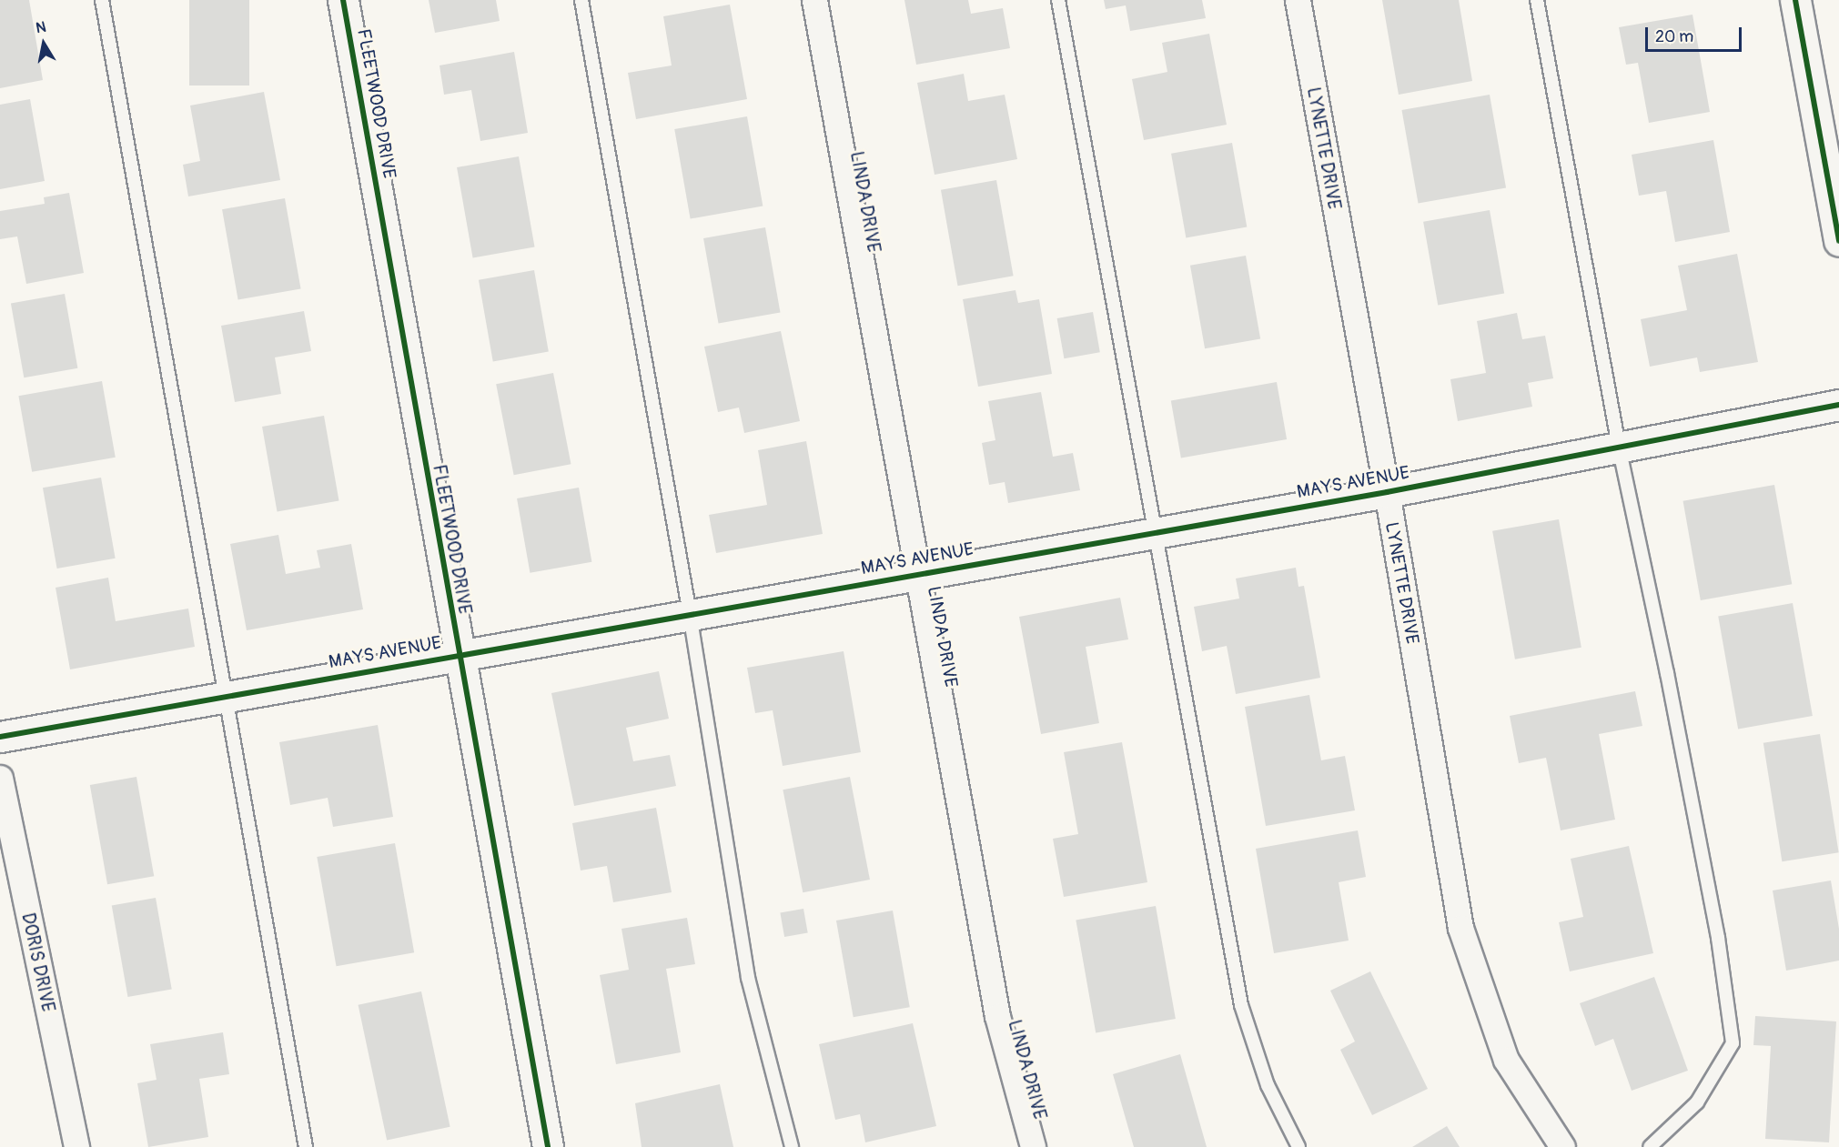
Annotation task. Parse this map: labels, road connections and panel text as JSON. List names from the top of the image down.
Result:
{
  "streets": {
    "street": [
      "FLEETWOOD DRIVE",
      "LYNETTE DRIVE",
      "LINDA DRIVE",
      "MAYS AVENUE",
      "DORIS DRIVE"
    ]
  },
  "crossings": [
    ["FLEETWOOD DRIVE", "MAYS AVENUE"],
    ["LYNETTE DRIVE", "MAYS AVENUE"],
    ["LINDA DRIVE", "MAYS AVENUE"]
  ],
  "scale_bar": "20 m",
  "north": "top"
}
